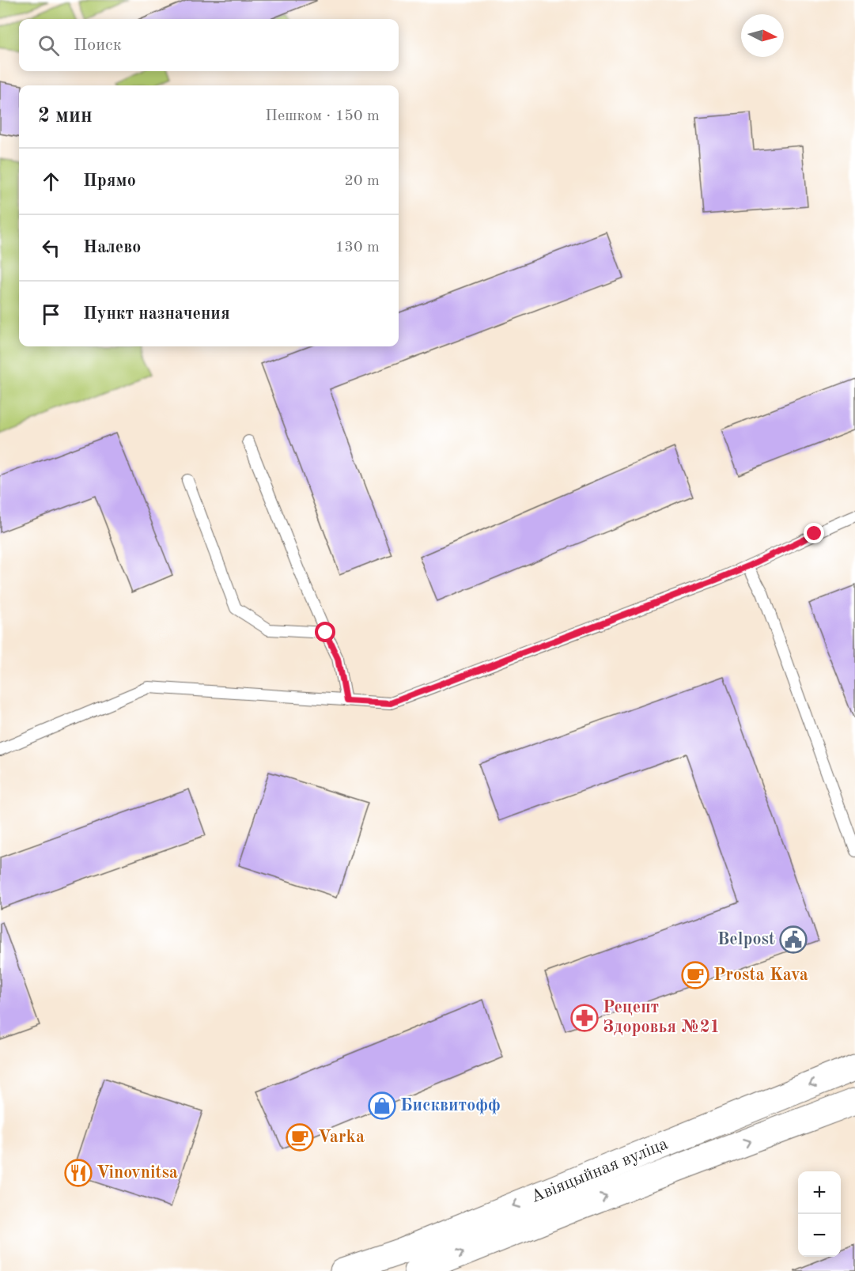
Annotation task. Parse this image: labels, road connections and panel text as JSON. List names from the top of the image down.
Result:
{
  "streets": {
    "main road": ["Авіяцыйная вуліца"]
  },
  "places": {
    "public building": ["Belpost"],
    "cafe": ["Prosta Kava", "Varka"],
    "pharmacy": ["Рецепт Здоровья №21"],
    "shop": ["Бисквитофф"],
    "restaurant": ["Vinovnitsa"]
  },
  "north": "right",
  "page": {
    "search": "Поиск",
    "heading": ["2 мин", "Пешком · 150 m"],
    "list": [
      ["Прямо", "20 m"],
      ["Налево", "130 m"],
      "Пункт назначения"
    ],
    "map_buttons": ["+", "−"]
  }
}
